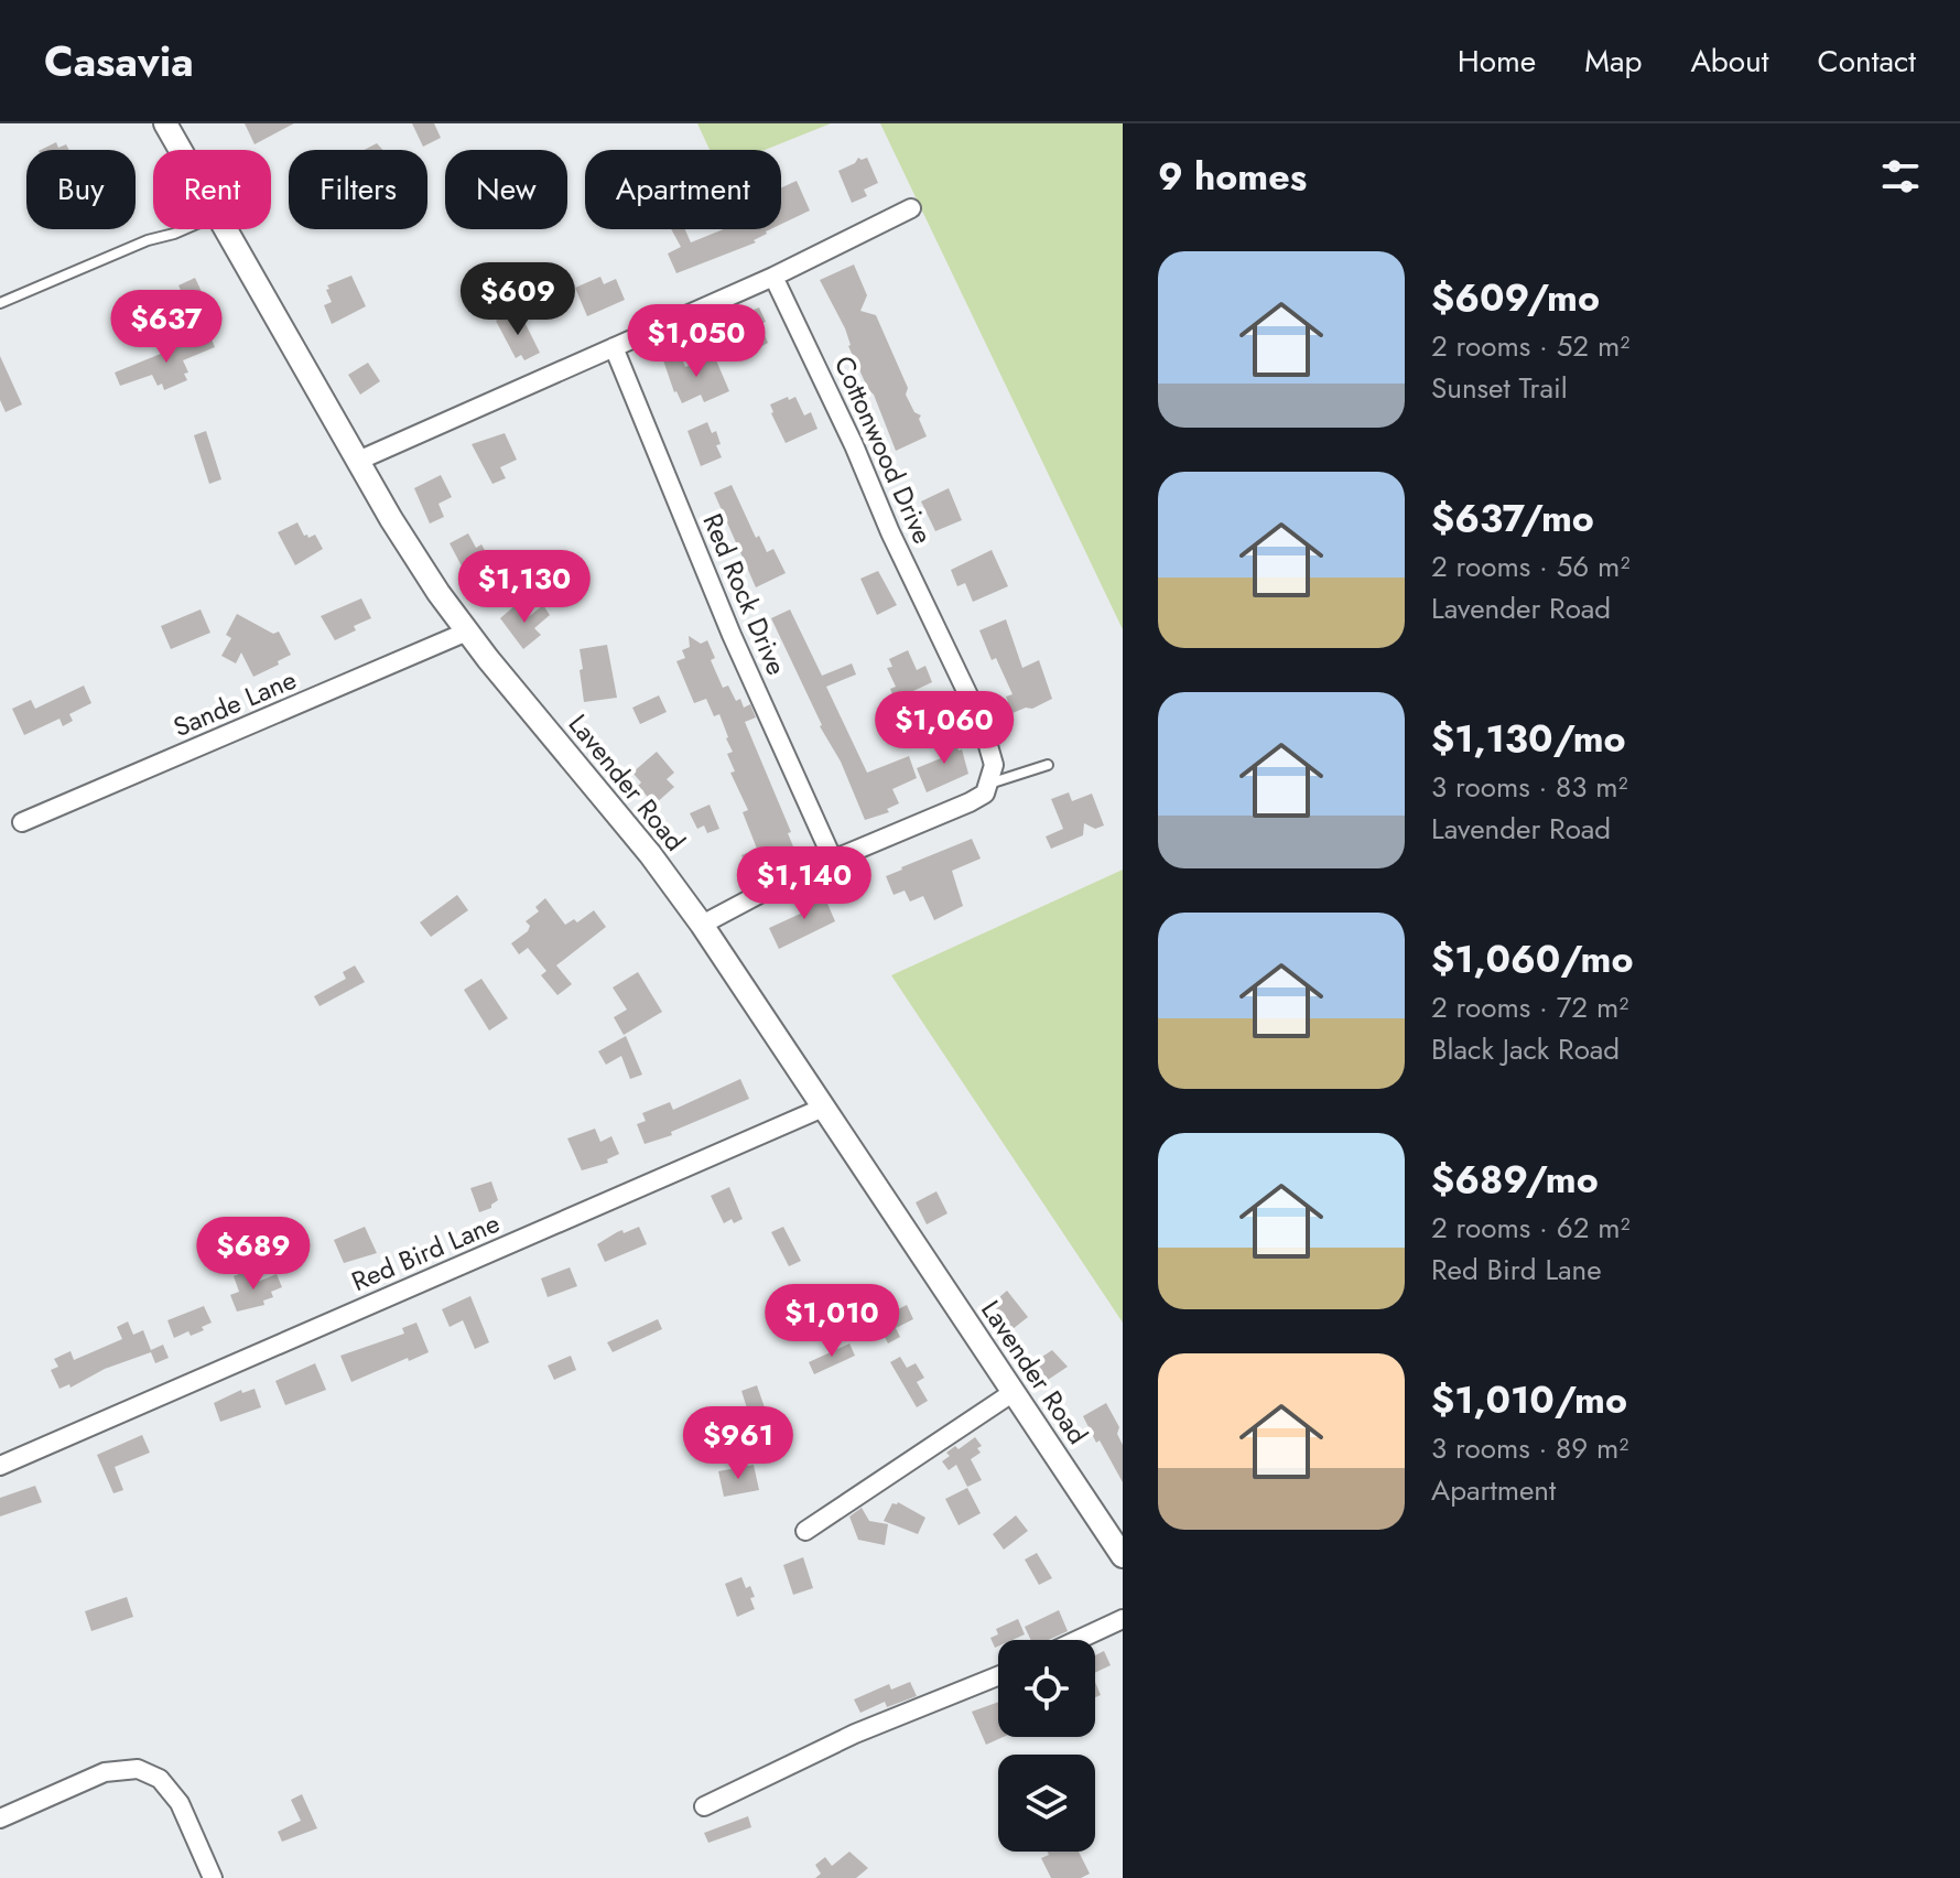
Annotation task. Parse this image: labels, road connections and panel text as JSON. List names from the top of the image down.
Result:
{
  "streets": {
    "street": [
      "Cottonwood Drive",
      "Red Rock Drive",
      "Sande Lane",
      "Lavender Road",
      "Red Bird Lane"
    ]
  },
  "crossings": [
    ["Sande Lane", "Lavender Road"],
    ["Lavender Road", "Red Bird Lane"]
  ],
  "page": {
    "header": "Casavia",
    "nav": [
      "Home",
      "Map",
      "About",
      "Contact"
    ],
    "heading": "9 homes",
    "chip": [
      "Buy",
      "Rent",
      "Filters",
      "New",
      "Apartment"
    ],
    "list": [
      {
        "name": "$609/mo",
        "note": "2 rooms · 52 m² · Sunset Trail"
      },
      {
        "name": "$637/mo",
        "note": "2 rooms · 56 m² · Lavender Road"
      },
      {
        "name": "$1,130/mo",
        "note": "3 rooms · 83 m² · Lavender Road"
      },
      {
        "name": "$1,060/mo",
        "note": "2 rooms · 72 m² · Black Jack Road"
      },
      {
        "name": "$689/mo",
        "note": "2 rooms · 62 m² · Red Bird Lane"
      },
      {
        "name": "$1,010/mo",
        "note": "3 rooms · 89 m² · Apartment"
      }
    ],
    "price": [
      "$609",
      "$637",
      "$1,050",
      "$1,130",
      "$1,060",
      "$1,140",
      "$689",
      "$1,010",
      "$961"
    ]
  }
}
